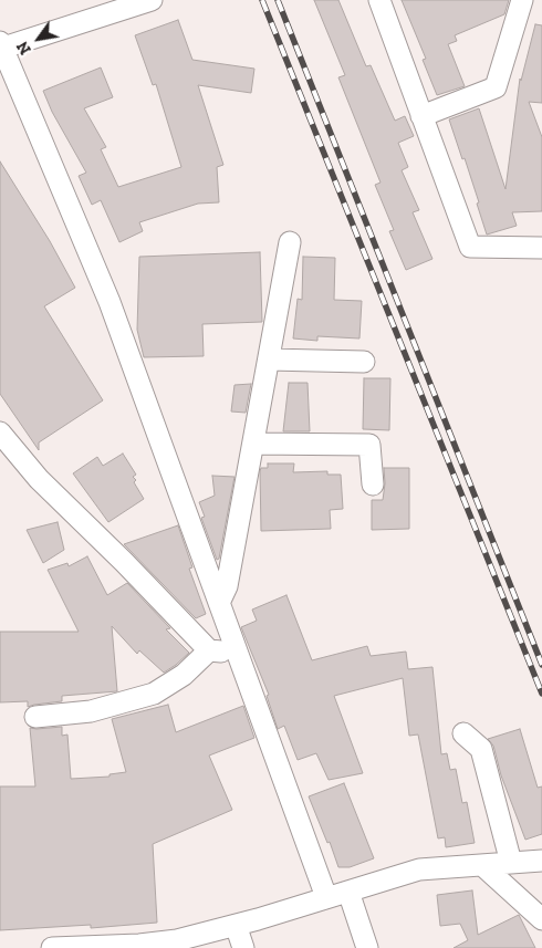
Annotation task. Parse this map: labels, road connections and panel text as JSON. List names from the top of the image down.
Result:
{
  "north": "bottom left"
}
